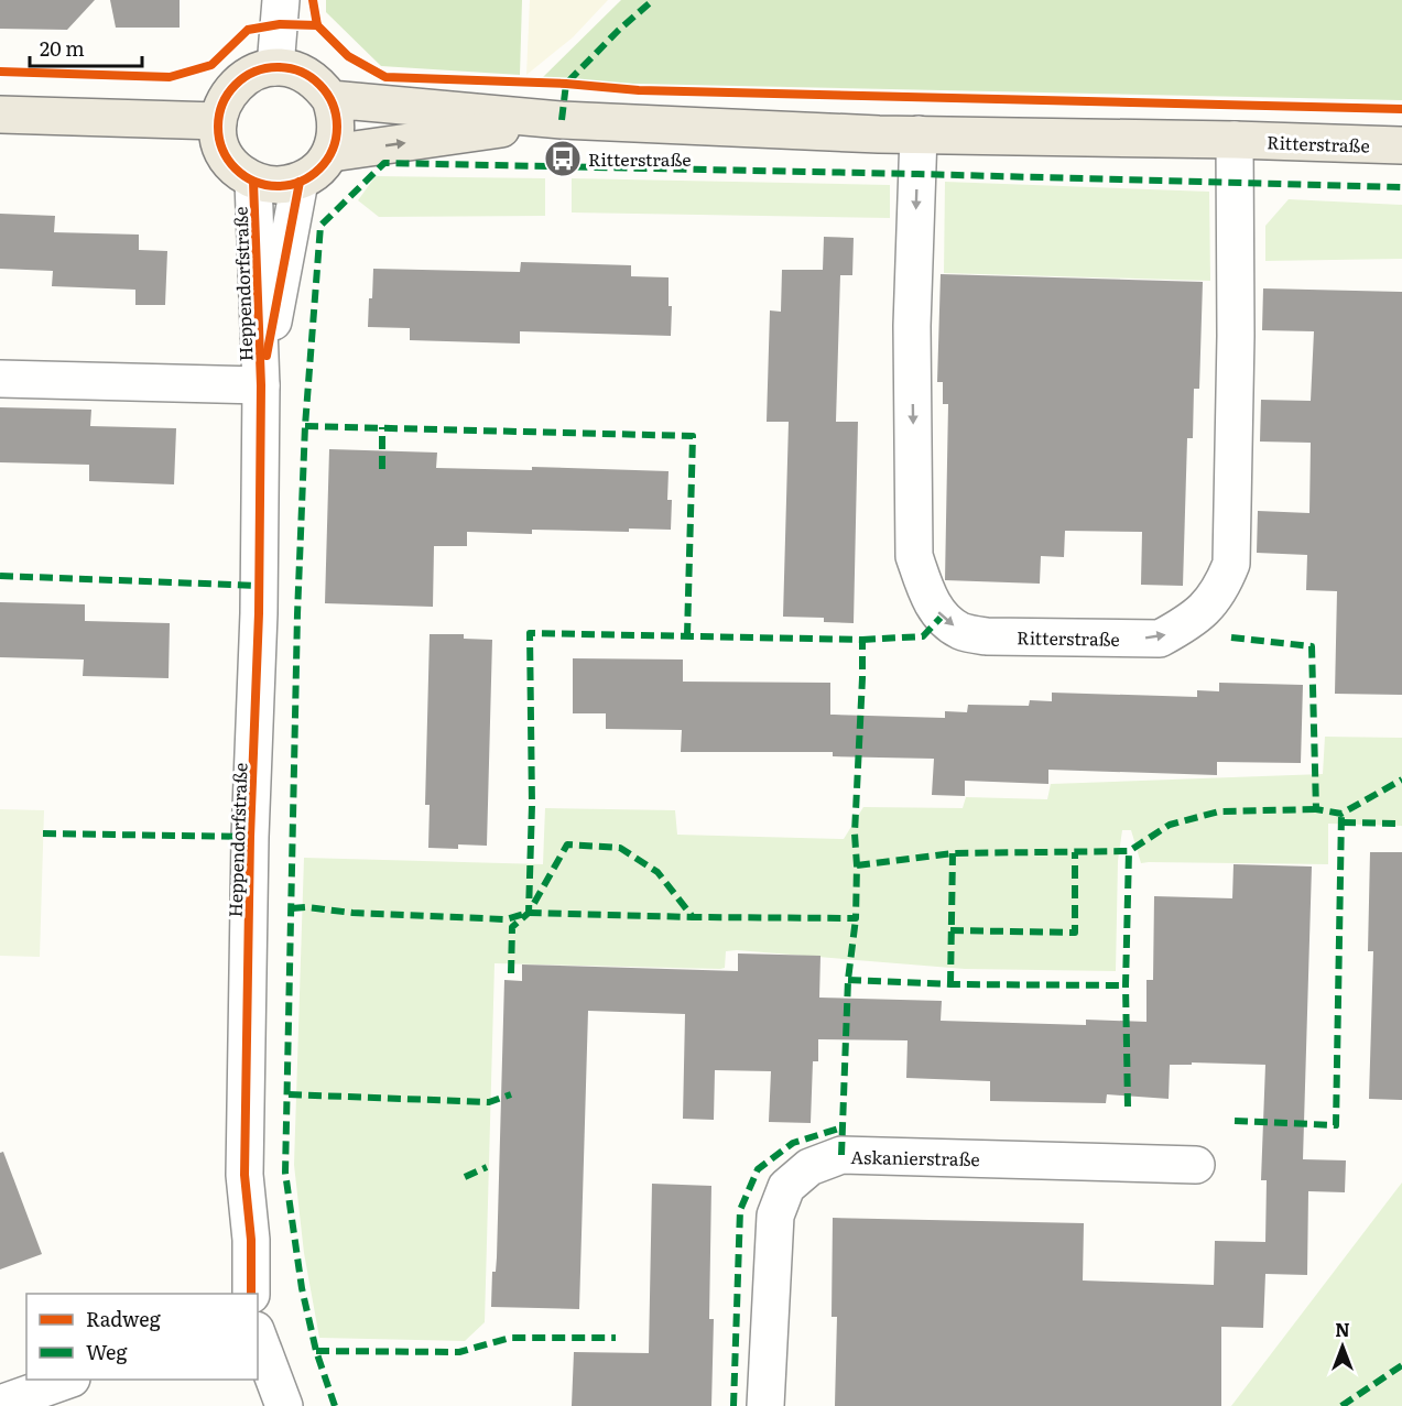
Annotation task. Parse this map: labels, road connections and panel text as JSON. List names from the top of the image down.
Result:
{
  "streets": {
    "main road": ["Ritterstraße"],
    "street": ["Heppendorfstraße", "Askanierstraße"]
  },
  "crossings": [
    ["Ritterstraße", "Heppendorfstraße"]
  ],
  "places": {
    "bus stop": ["Ritterstraße"]
  },
  "legend": ["Radweg", "Weg"],
  "scale_bar": "20 m",
  "north": "top"
}
